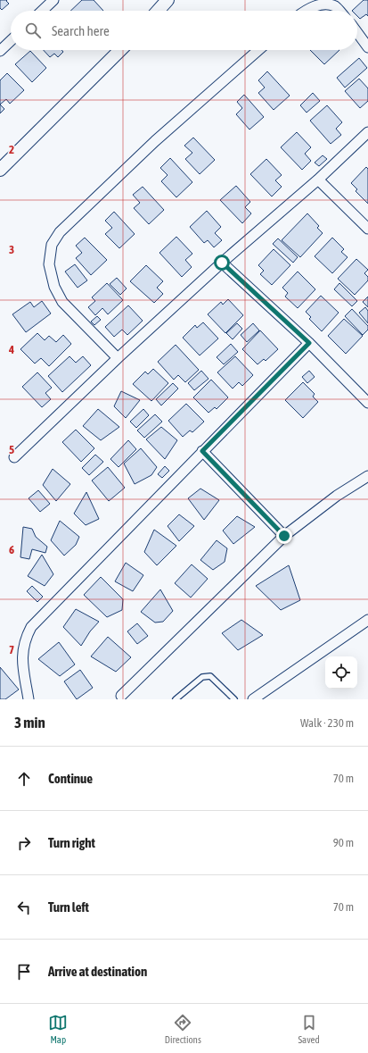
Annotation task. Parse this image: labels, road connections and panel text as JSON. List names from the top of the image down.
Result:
{
  "page": {
    "search": "Search here",
    "heading": ["3 min", "Walk · 230 m"],
    "list": [
      ["Continue", "70 m"],
      ["Turn right", "90 m"],
      ["Turn left", "70 m"],
      "Arrive at destination"
    ],
    "nav": ["Map", "Directions", "Saved"]
  },
  "grid": {
    "rows": [
      "2",
      "3",
      "4",
      "5",
      "6",
      "7"
    ]
  }
}
